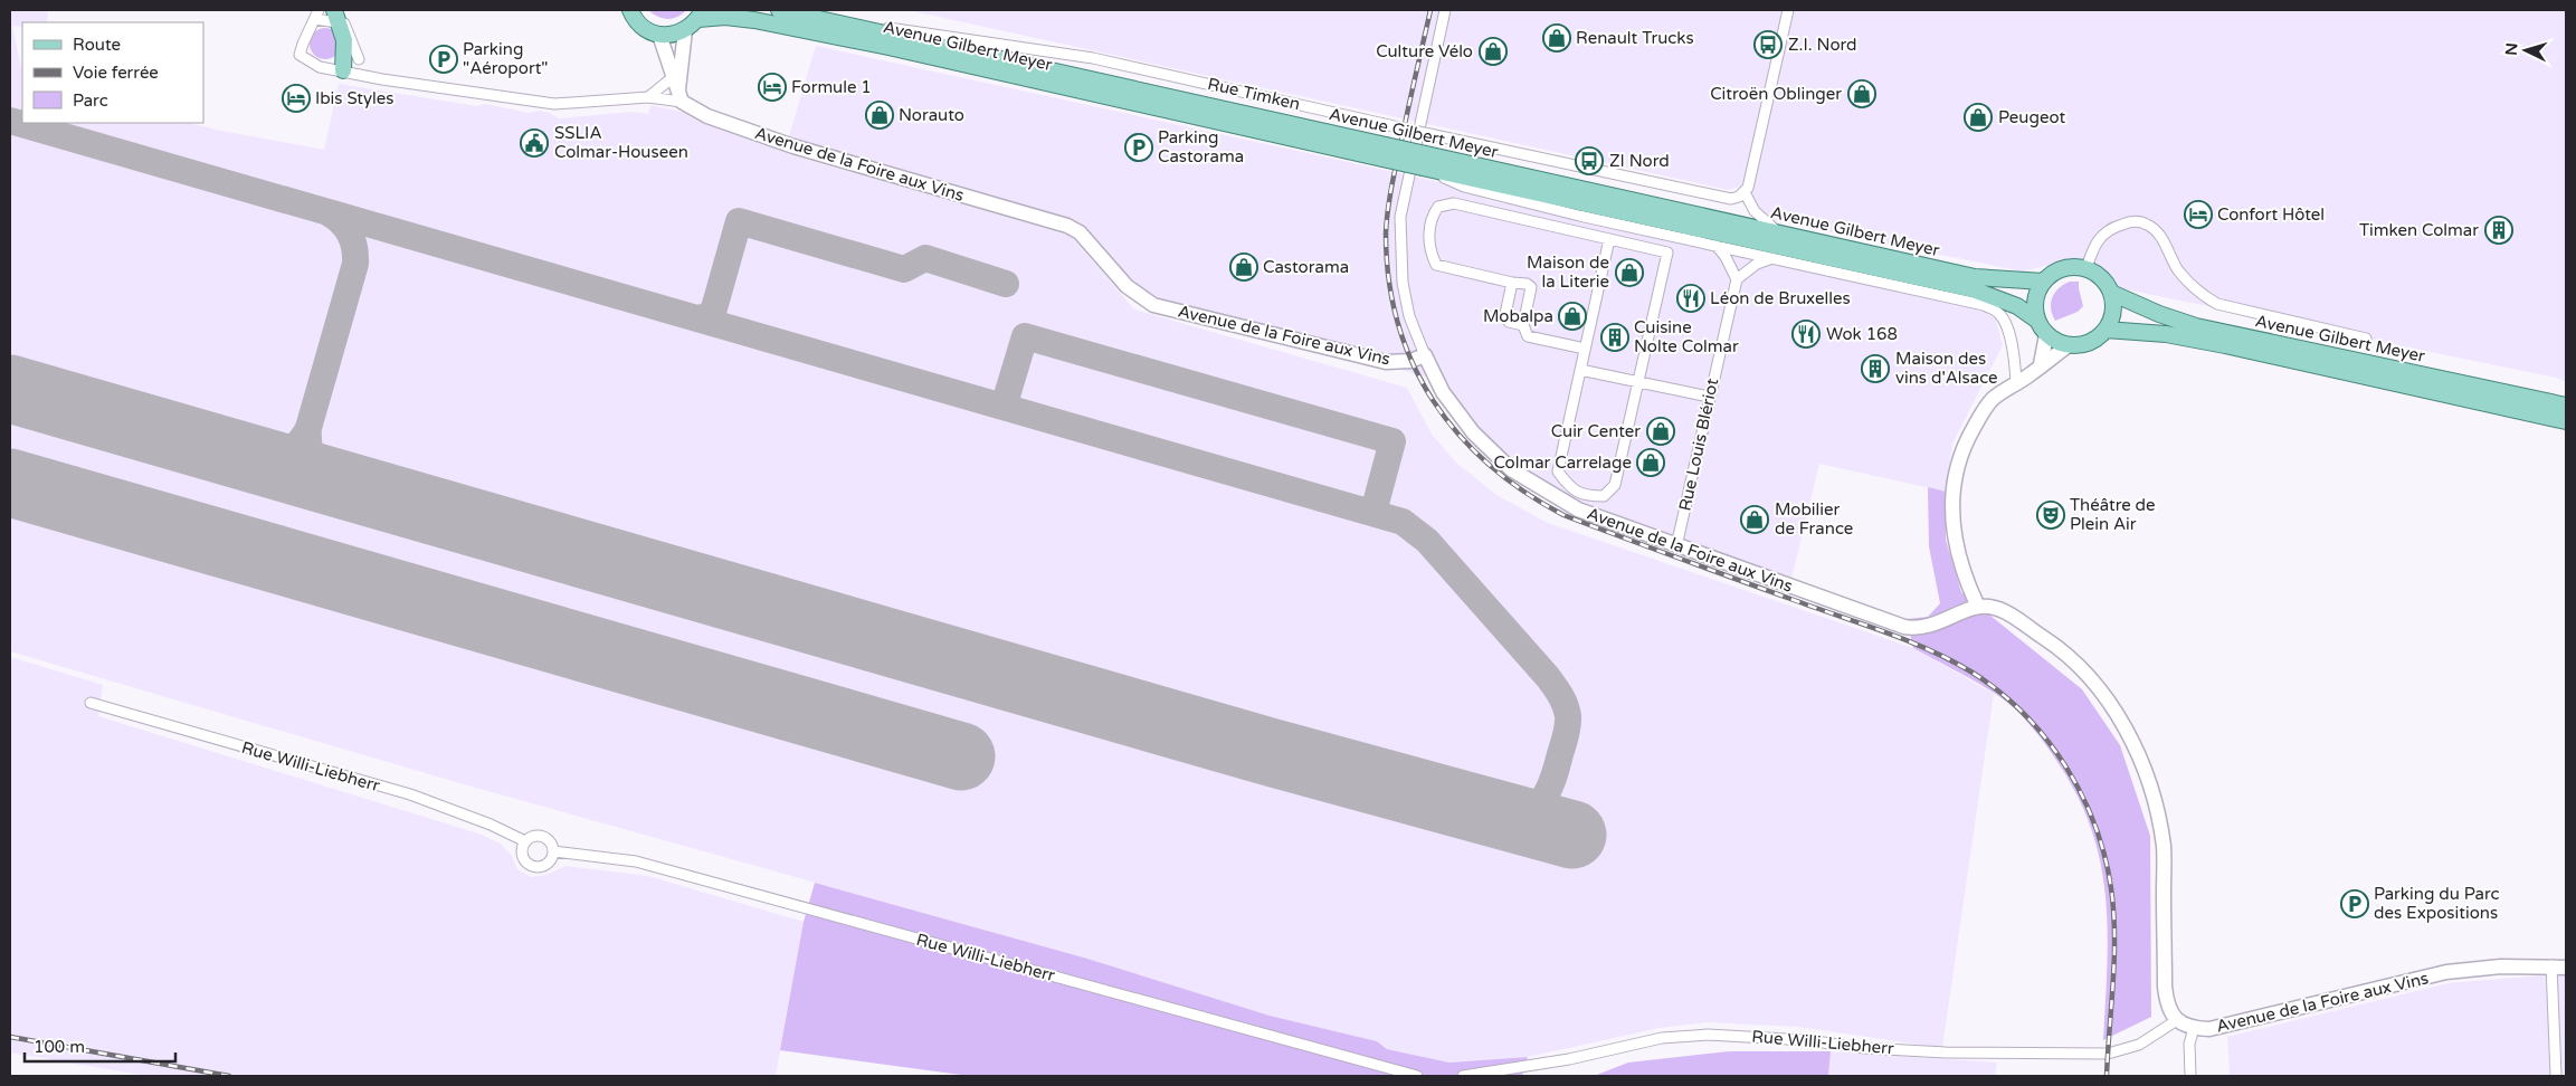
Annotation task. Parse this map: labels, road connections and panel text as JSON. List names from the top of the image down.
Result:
{
  "streets": {
    "main road": ["Avenue Gilbert Meyer"],
    "street": [
      "Rue Timken",
      "Avenue de la Foire aux Vins",
      "Rue Louis Blériot",
      "Rue Willi-Liebherr"
    ]
  },
  "crossings": [
    ["Avenue Gilbert Meyer", "Rue Timken"],
    ["Avenue de la Foire aux Vins", "Rue Louis Blériot"],
    ["Avenue de la Foire aux Vins", "Rue Willi-Liebherr"]
  ],
  "places": {
    "shop": [
      "Renault Trucks",
      "Culture Vélo",
      "Citroën Oblinger",
      "Norauto",
      "Peugeot",
      "Castorama",
      "Maison de la Literie",
      "Mobalpa",
      "Cuir Center",
      "Colmar Carrelage",
      "Mobilier de France"
    ],
    "bus stop": ["Z.I. Nord", "ZI Nord"],
    "parking": ["Parking \"Aéroport\"", "Parking Castorama", "Parking du Parc des Expositions"],
    "hotel": ["Formule 1", "Ibis Styles", "Confort Hôtel"],
    "public building": ["SSLIA Colmar-Houseen"],
    "building": ["Timken Colmar", "Cuisine Nolte Colmar", "Maison des vins d'Alsace"],
    "restaurant": ["Léon de Bruxelles", "Wok 168"],
    "theatre": ["Théâtre de Plein Air"]
  },
  "legend": ["Route", "Voie ferrée", "Parc"],
  "scale_bar": "100 m",
  "north": "left"
}
